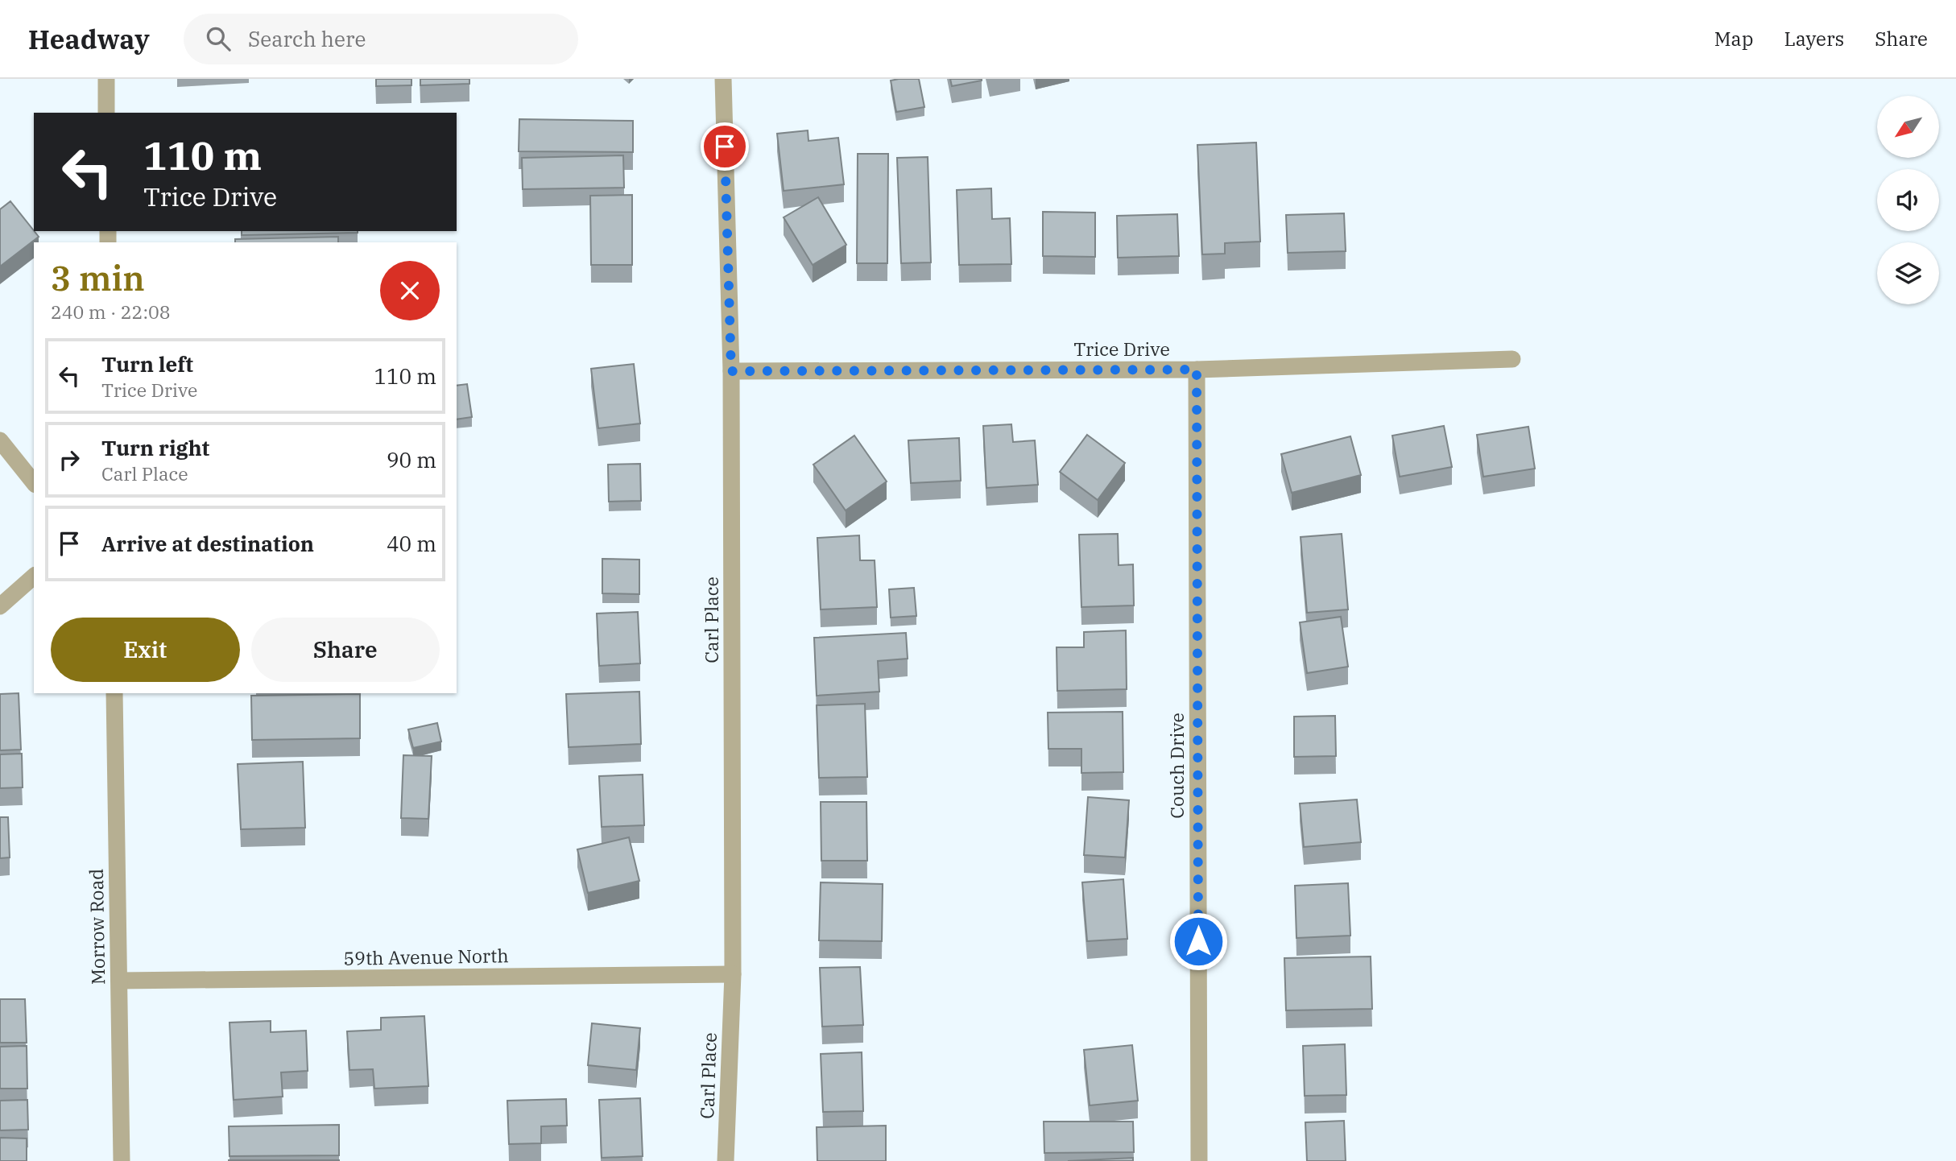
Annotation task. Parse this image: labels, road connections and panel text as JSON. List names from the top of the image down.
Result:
{
  "streets": {
    "street": [
      "Trice Drive",
      "Carl Place",
      "Couch Drive",
      "Morrow Road",
      "59th Avenue North"
    ]
  },
  "crossings": [
    ["Trice Drive", "Carl Place"],
    ["Trice Drive", "Couch Drive"],
    ["Carl Place", "59th Avenue North"],
    ["Morrow Road", "59th Avenue North"]
  ],
  "north": "bottom left",
  "page": {
    "header": "Headway",
    "search": "Search here",
    "nav": ["Map", "Layers", "Share"],
    "turn": ["110 m", "Trice Drive"],
    "heading": ["3 min", "240 m · 22:08"],
    "list": [
      {
        "name": "Turn left",
        "note": "Trice Drive",
        "value": "110 m"
      },
      {
        "name": "Turn right",
        "note": "Carl Place",
        "value": "90 m"
      },
      {
        "name": "Arrive at destination",
        "value": "40 m"
      }
    ],
    "buttons": ["Exit", "Share"]
  }
}
